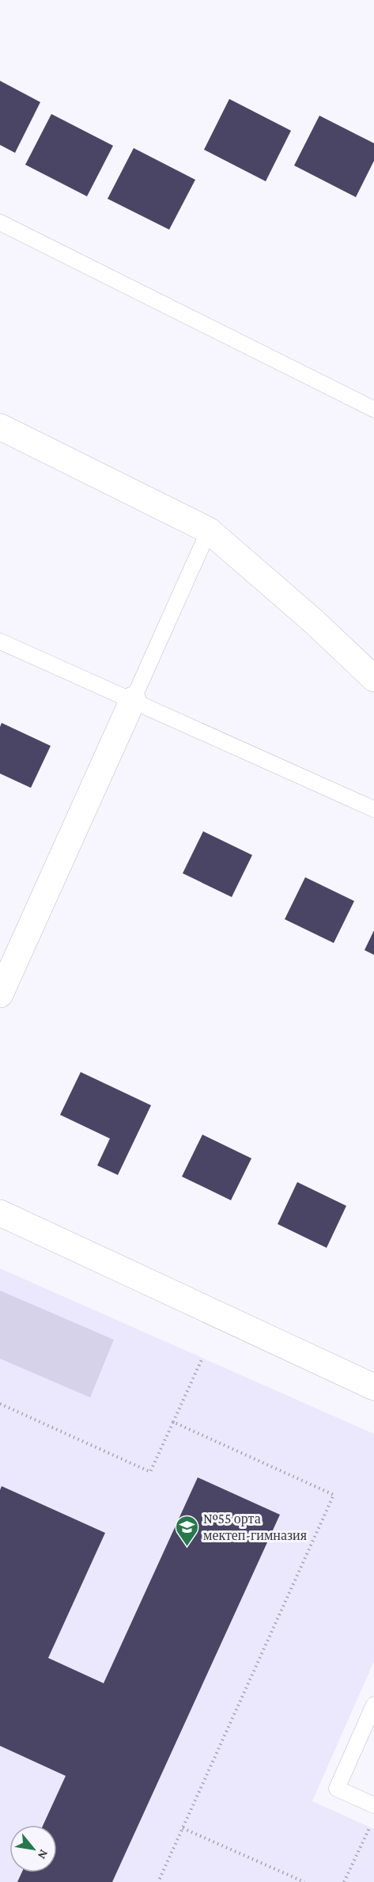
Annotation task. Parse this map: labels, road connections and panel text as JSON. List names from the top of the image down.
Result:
{
  "places": {
    "school or university": ["№55 орта мектеп-гимназия"]
  },
  "north": "bottom right"
}
